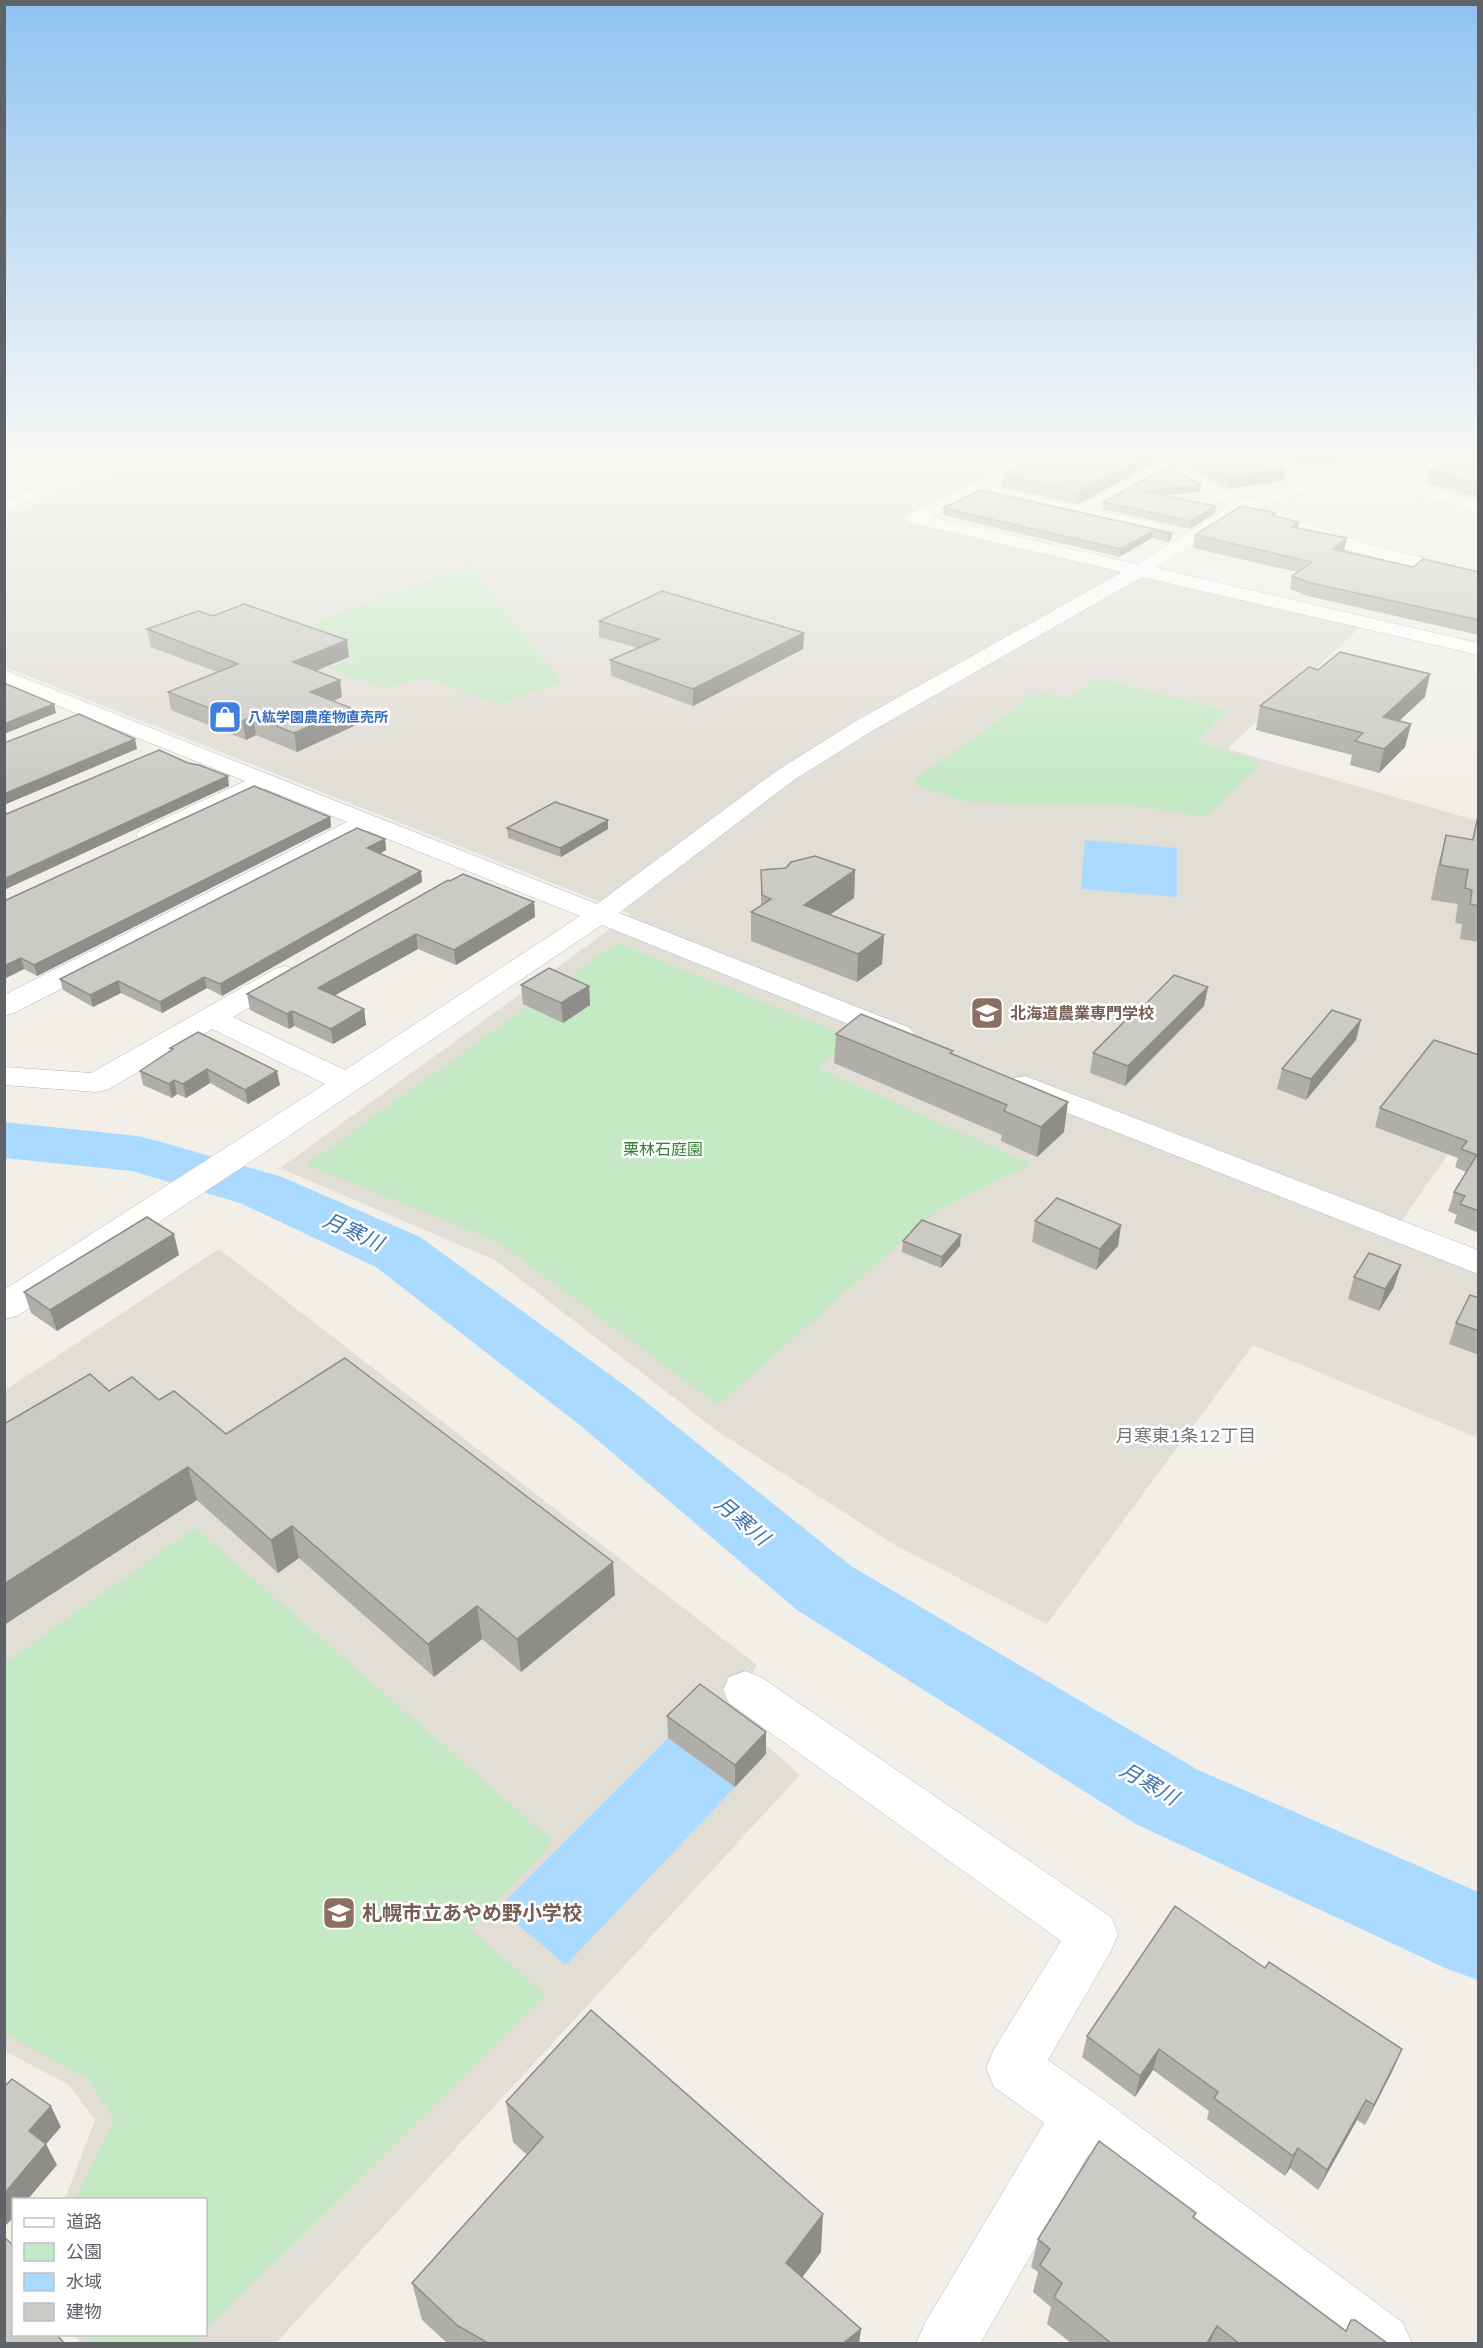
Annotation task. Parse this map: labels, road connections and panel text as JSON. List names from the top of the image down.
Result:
{
  "districts": ["月寒東1条12丁目"],
  "water": ["月寒川"],
  "parks": ["栗林石庭園"],
  "places": {
    "shop": ["八紘学園農産物直売所"],
    "school or university": ["北海道農業専門学校", "札幌市立あやめ野小学校"]
  },
  "legend": [
    "道路",
    "公園",
    "水域",
    "建物"
  ]
}
